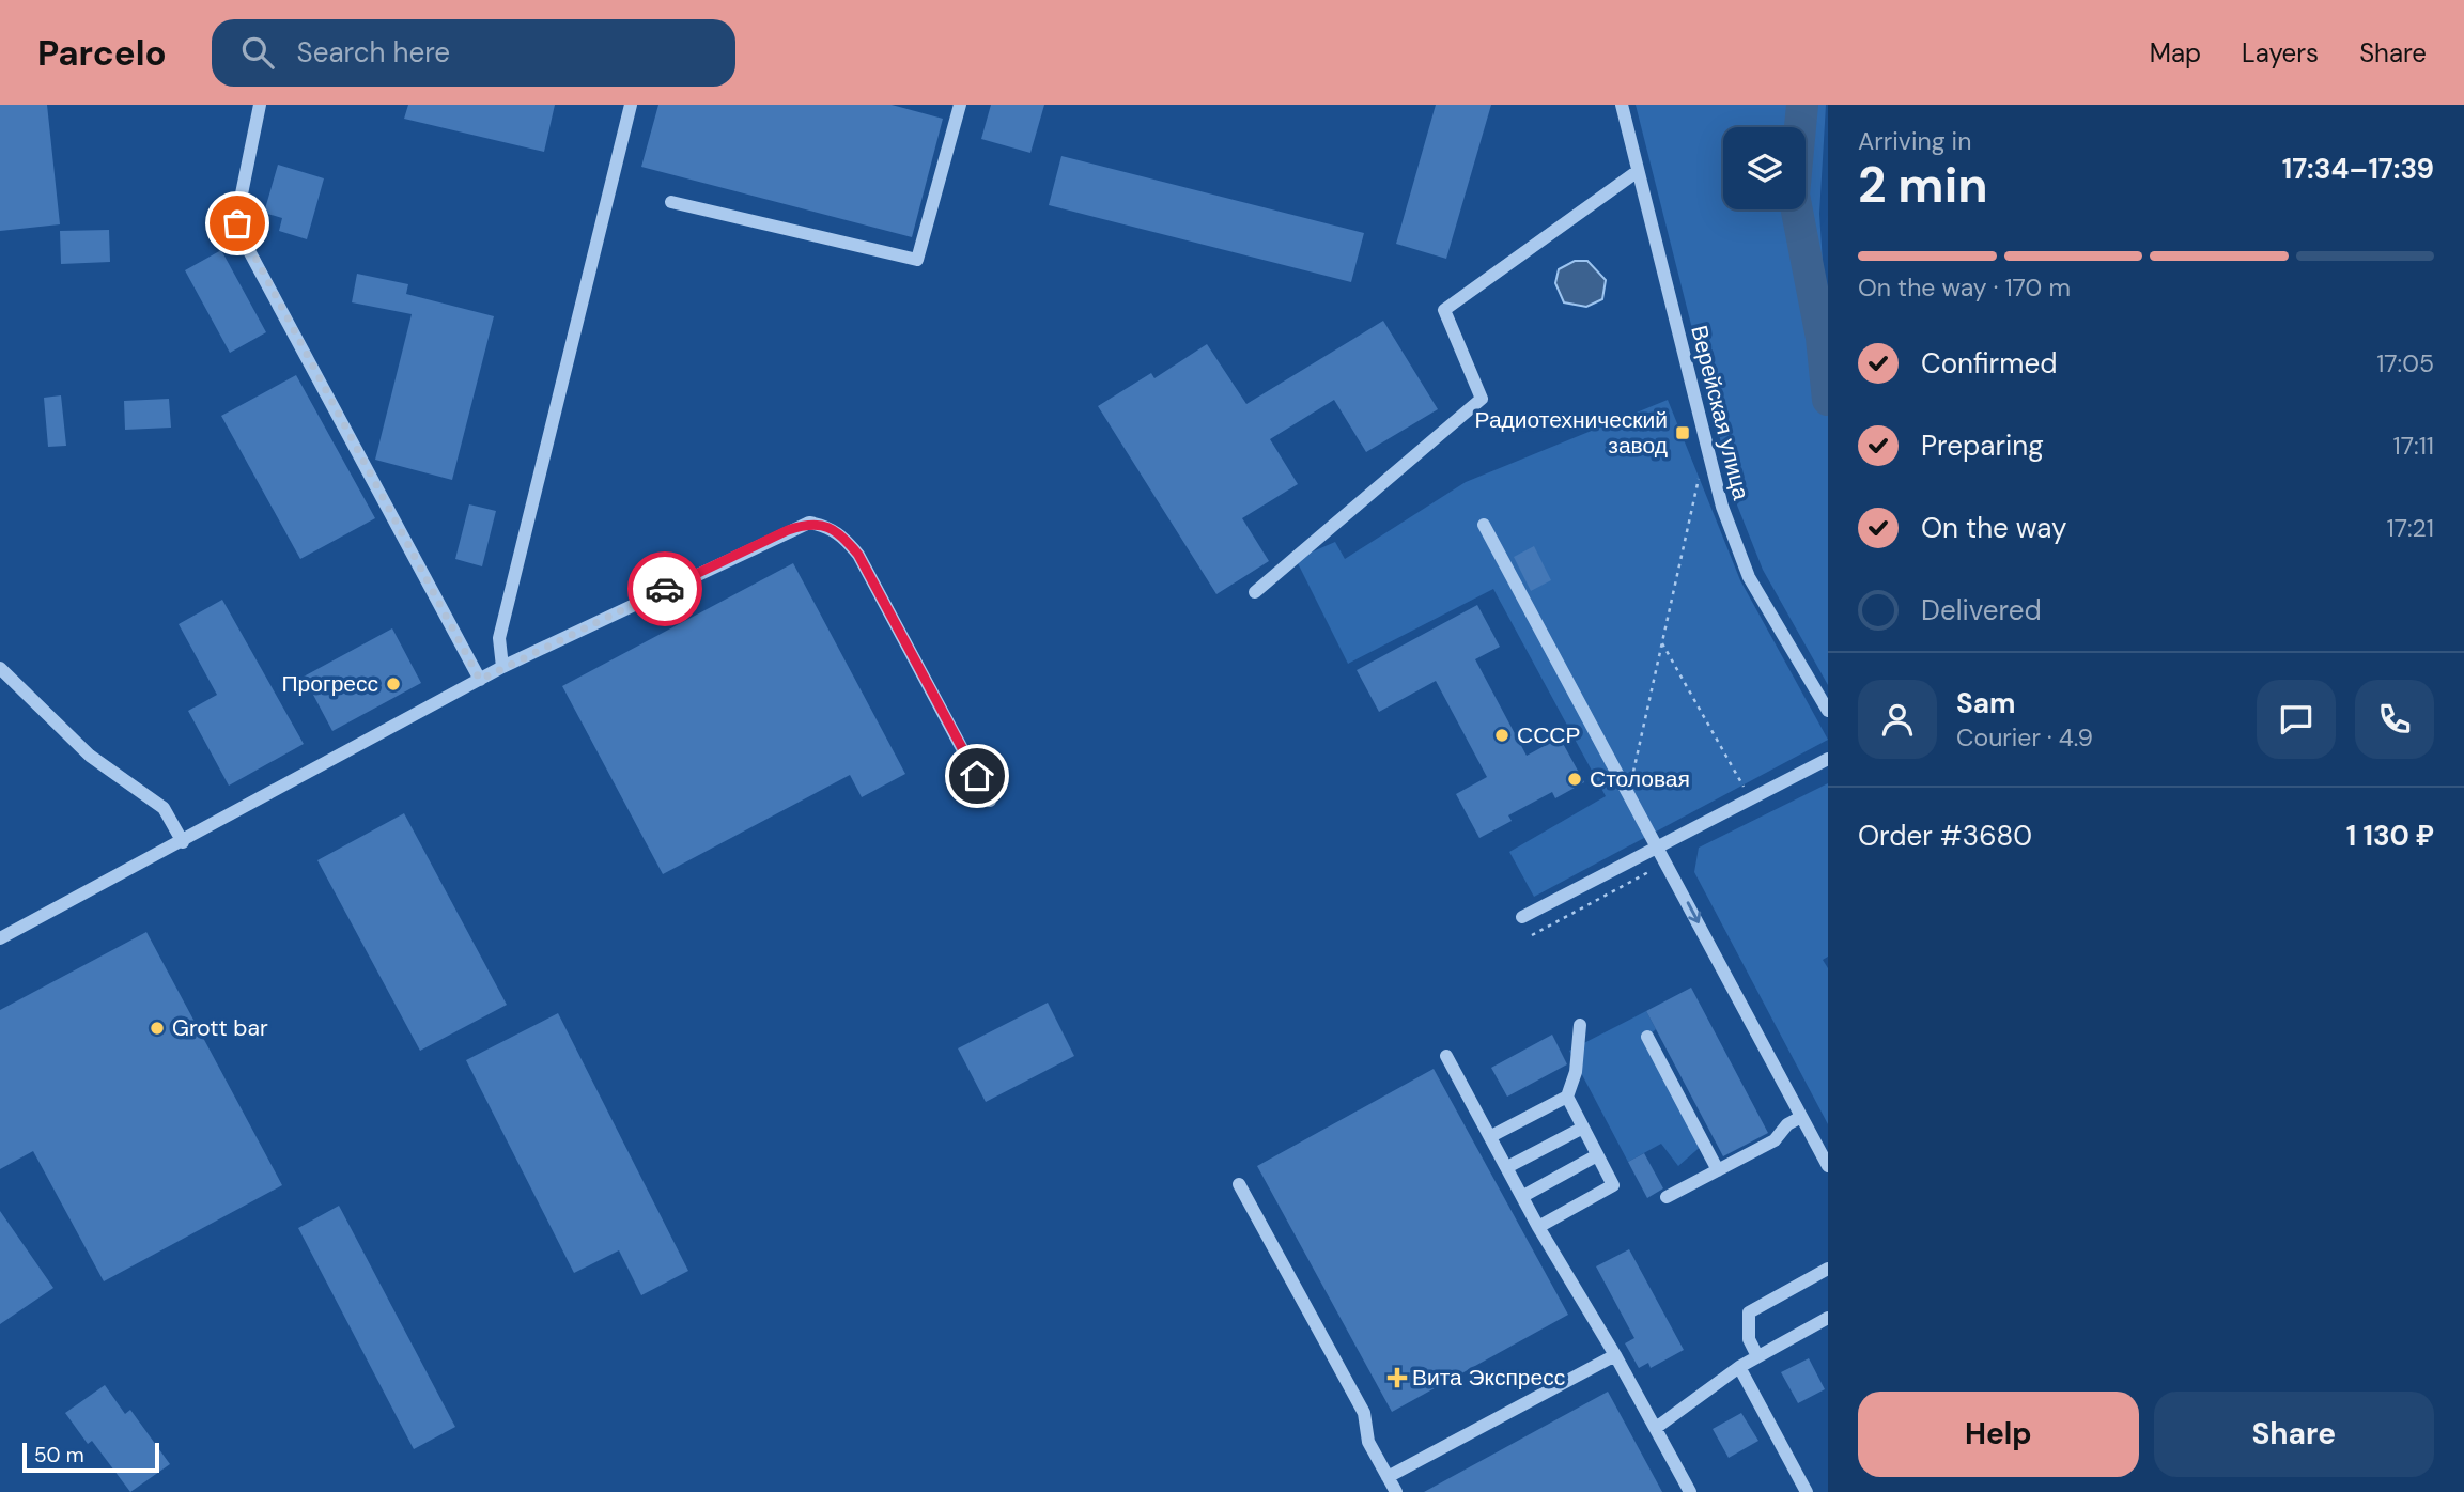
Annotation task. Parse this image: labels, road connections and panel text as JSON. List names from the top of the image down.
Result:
{
  "streets": {
    "street": ["Верейская улица"]
  },
  "places": {
    "transit": ["Радиотехнический завод"],
    "other": [
      "Прогресс",
      "СССР",
      "Столовая",
      "Grott bar"
    ],
    "health": ["Вита Экспресс"]
  },
  "scale_bar": "50 m",
  "page": {
    "header": "Parcelo",
    "search": "Search here",
    "nav": ["Map", "Layers", "Share"],
    "heading": ["2 min", "Arriving in", "17:34–17:39"],
    "panel": [
      "Sam",
      "Courier · 4.9",
      "Order #3680",
      "1 130 ₽"
    ],
    "bar": "On the way · 170 m",
    "list": [
      ["Confirmed", "17:05"],
      ["Preparing", "17:11"],
      ["On the way", "17:21"],
      "Delivered"
    ],
    "buttons": ["Help", "Share"],
    "scale": "50 m"
  }
}
